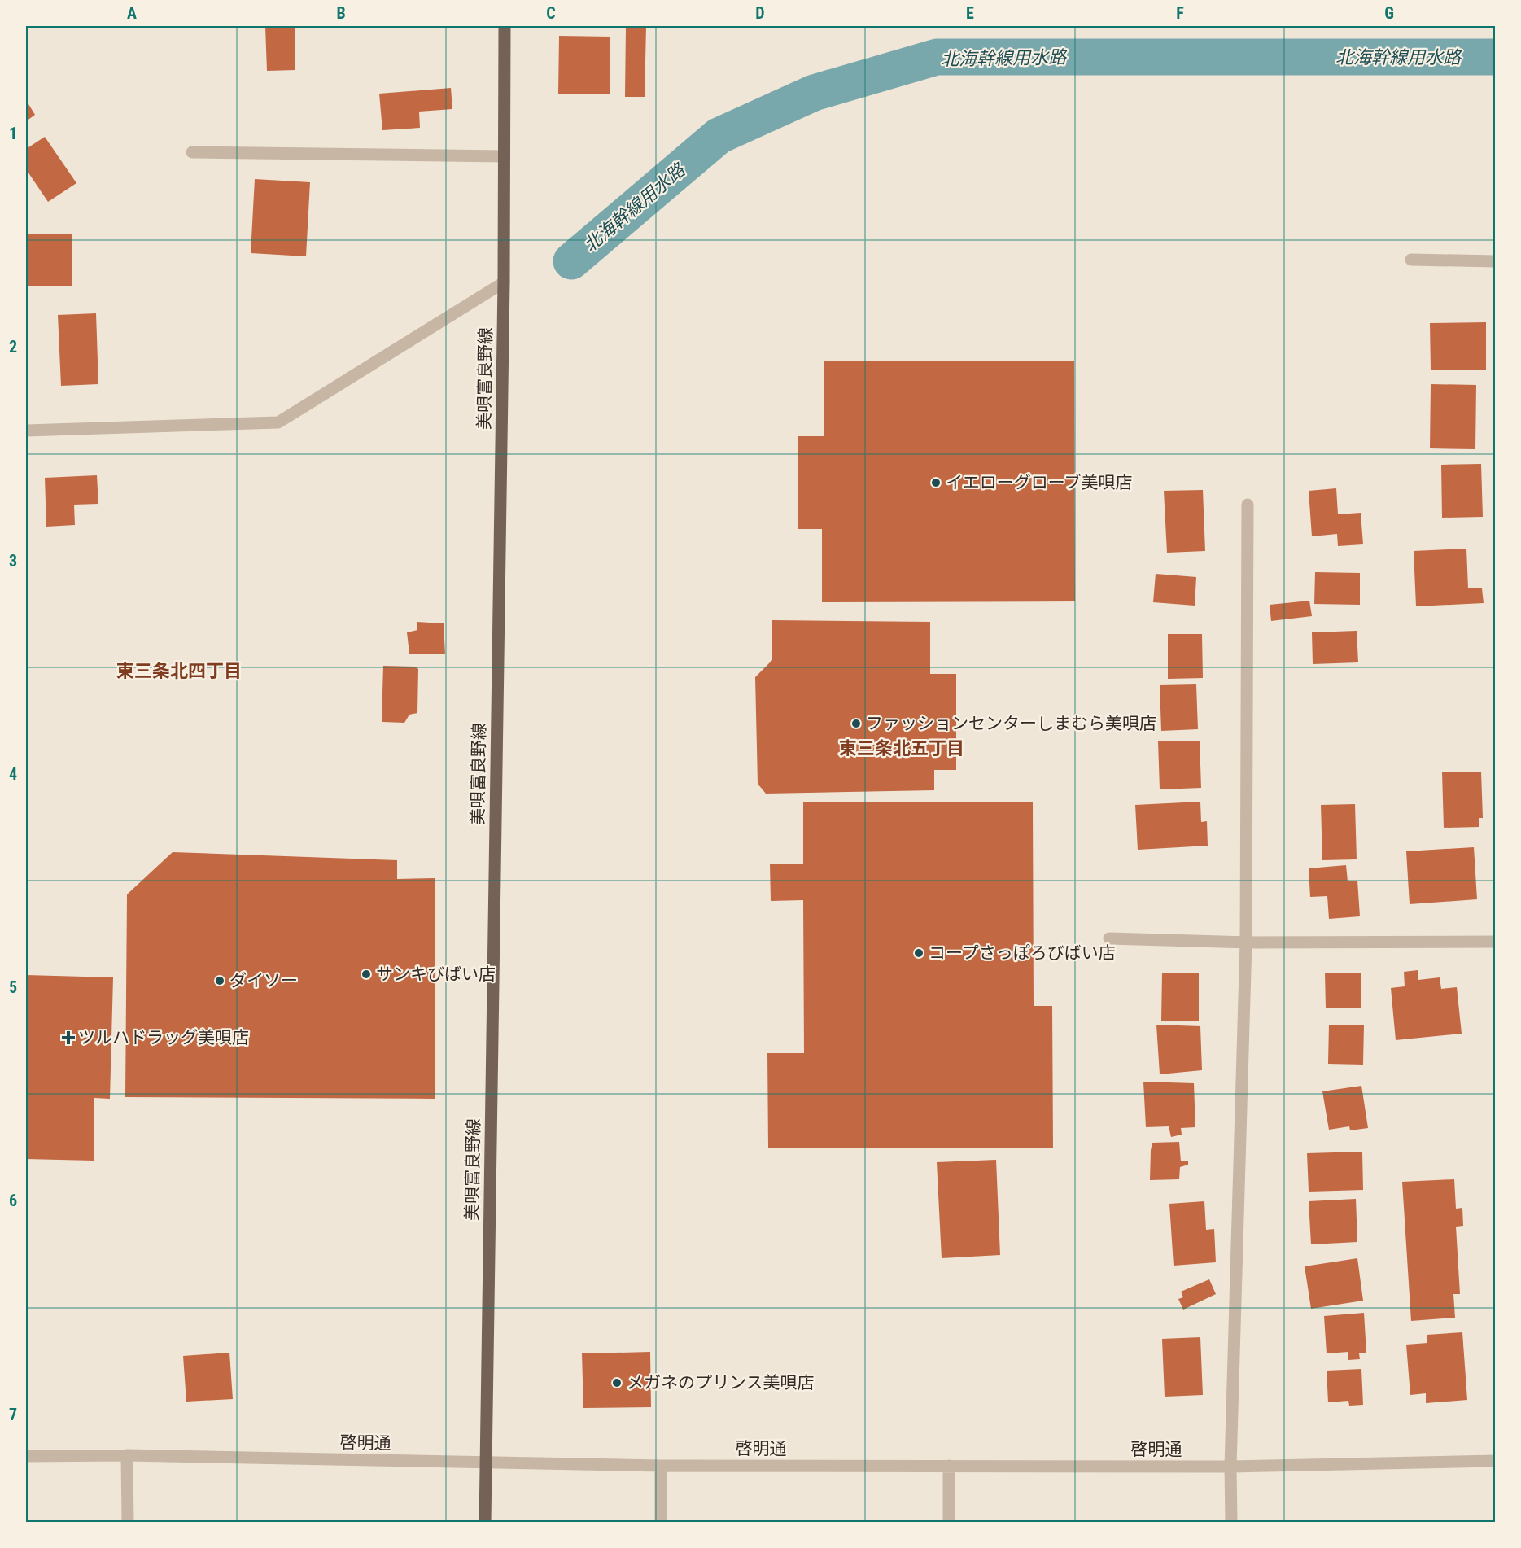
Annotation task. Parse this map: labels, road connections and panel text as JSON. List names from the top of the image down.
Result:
{
  "streets": {
    "main road": ["美唄富良野線"],
    "street": ["啓明通"]
  },
  "crossings": [
    ["美唄富良野線", "啓明通"]
  ],
  "districts": ["東三条北四丁目", "東三条北五丁目"],
  "water": ["北海幹線用水路"],
  "places": {
    "other": [
      "イエローグローブ美唄店",
      "ファッションセンターしまむら美唄店",
      "コープさっぽろびばい店",
      "サンキびばい店",
      "ダイソー",
      "メガネのプリンス美唄店"
    ],
    "health": ["ツルハドラッグ美唄店"]
  },
  "grid": {
    "columns": [
      "A",
      "B",
      "C",
      "D",
      "E",
      "F",
      "G"
    ],
    "rows": [
      "1",
      "2",
      "3",
      "4",
      "5",
      "6",
      "7"
    ]
  }
}
